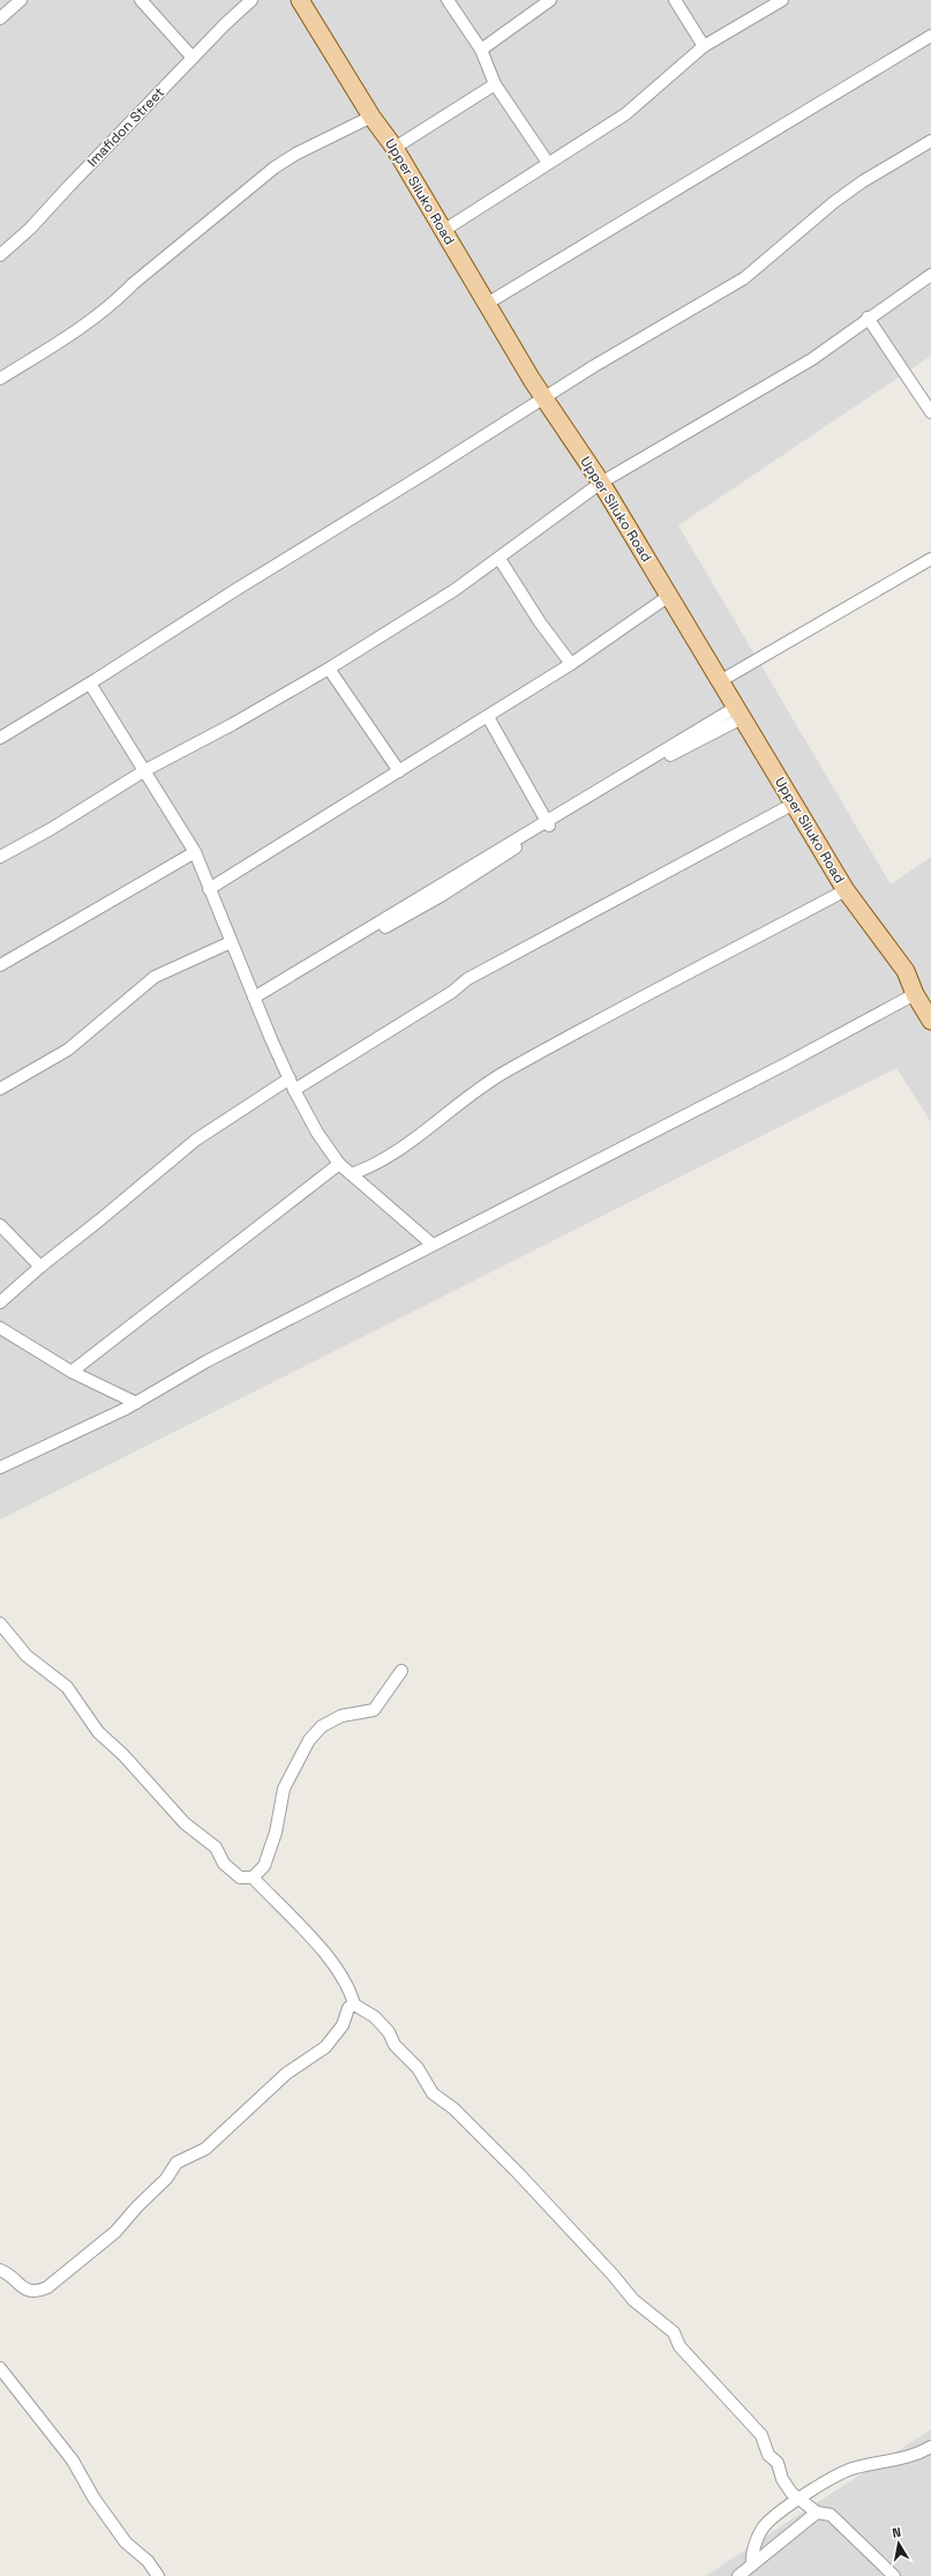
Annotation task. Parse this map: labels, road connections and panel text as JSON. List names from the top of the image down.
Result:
{
  "streets": {
    "main road": ["Upper Siluko Road"],
    "street": ["Imafidon Street"]
  },
  "north": "top"
}
